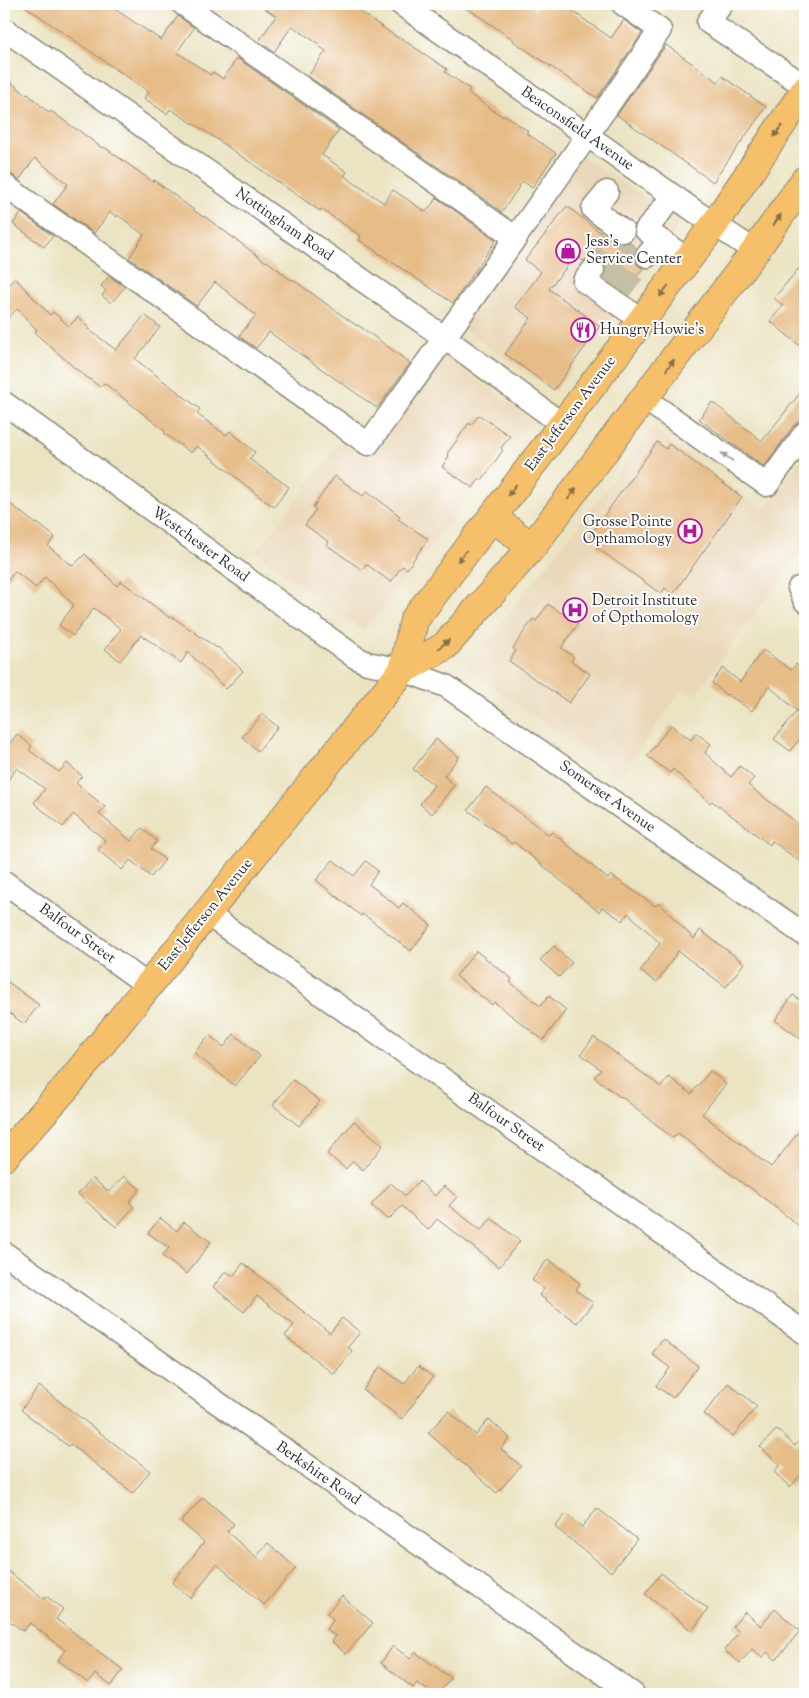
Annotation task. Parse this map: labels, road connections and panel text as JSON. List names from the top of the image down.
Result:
{
  "streets": {
    "main road": ["East Jefferson Avenue"],
    "street": [
      "Beaconsfield Avenue",
      "Nottingham Road",
      "Westchester Road",
      "Somerset Avenue",
      "Balfour Street",
      "Berkshire Road"
    ]
  },
  "crossings": [
    ["Beaconsfield Avenue", "East Jefferson Avenue"],
    ["Nottingham Road", "East Jefferson Avenue"],
    ["East Jefferson Avenue", "Westchester Road"],
    ["East Jefferson Avenue", "Somerset Avenue"],
    ["East Jefferson Avenue", "Balfour Street"],
    ["Westchester Road", "Somerset Avenue"]
  ],
  "places": {
    "shop": ["Jess's Service Center"],
    "restaurant": ["Hungry Howie's"],
    "hospital": ["Grosse Pointe Opthamology", "Detroit Institute of Opthomology"]
  }
}
